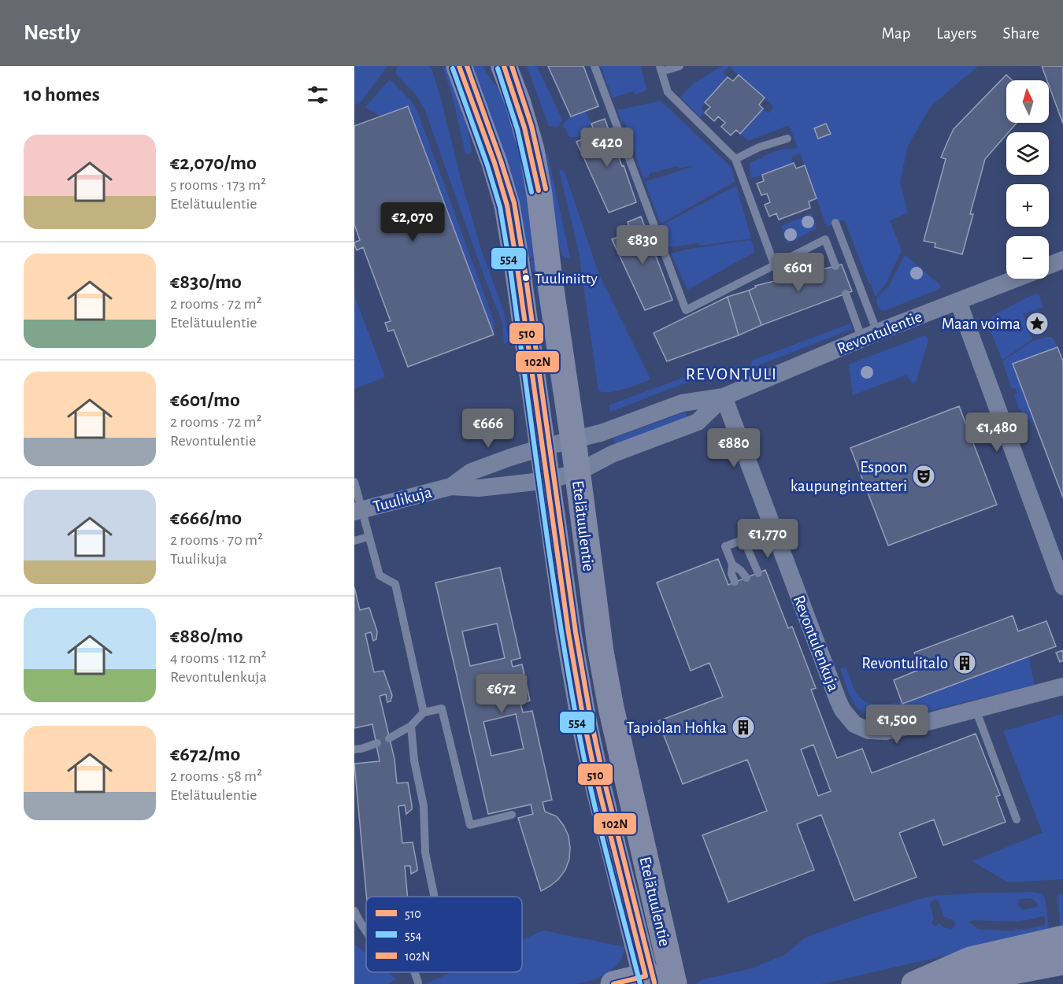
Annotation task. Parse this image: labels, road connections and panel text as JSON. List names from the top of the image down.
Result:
{
  "streets": {
    "main road": ["Etelätuulentie"],
    "street": ["Revontulentie", "Tuulikuja", "Revontulenkuja"]
  },
  "crossings": [
    ["Revontulentie", "Tuulikuja"],
    ["Revontulentie", "Etelätuulentie"],
    ["Revontulentie", "Revontulenkuja"],
    ["Tuulikuja", "Etelätuulentie"]
  ],
  "districts": ["REVONTULI"],
  "places": {
    "other": ["Tuuliniitty"],
    "place": ["Maan voima"],
    "theatre": ["Espoon kaupunginteatteri"],
    "building": ["Revontulitalo", "Tapiolan Hohka"]
  },
  "lines": ["transit line 510", "transit line 102N", "transit line 554"],
  "legend": ["510", "554", "102N"],
  "north": "top",
  "page": {
    "header": "Nestly",
    "nav": ["Map", "Layers", "Share"],
    "heading": "10 homes",
    "map_buttons": ["+", "−"],
    "list": [
      {
        "name": "€2,070/mo",
        "note": "5 rooms · 173 m² · Etelätuulentie"
      },
      {
        "name": "€830/mo",
        "note": "2 rooms · 72 m² · Etelätuulentie"
      },
      {
        "name": "€601/mo",
        "note": "2 rooms · 72 m² · Revontulentie"
      },
      {
        "name": "€666/mo",
        "note": "2 rooms · 70 m² · Tuulikuja"
      },
      {
        "name": "€880/mo",
        "note": "4 rooms · 112 m² · Revontulenkuja"
      },
      {
        "name": "€672/mo",
        "note": "2 rooms · 58 m² · Etelätuulentie"
      }
    ],
    "price": [
      "€420",
      "€2,070",
      "€830",
      "€601",
      "€666",
      "€1,480",
      "€880",
      "€1,770",
      "€672",
      "€1,500"
    ]
  }
}
